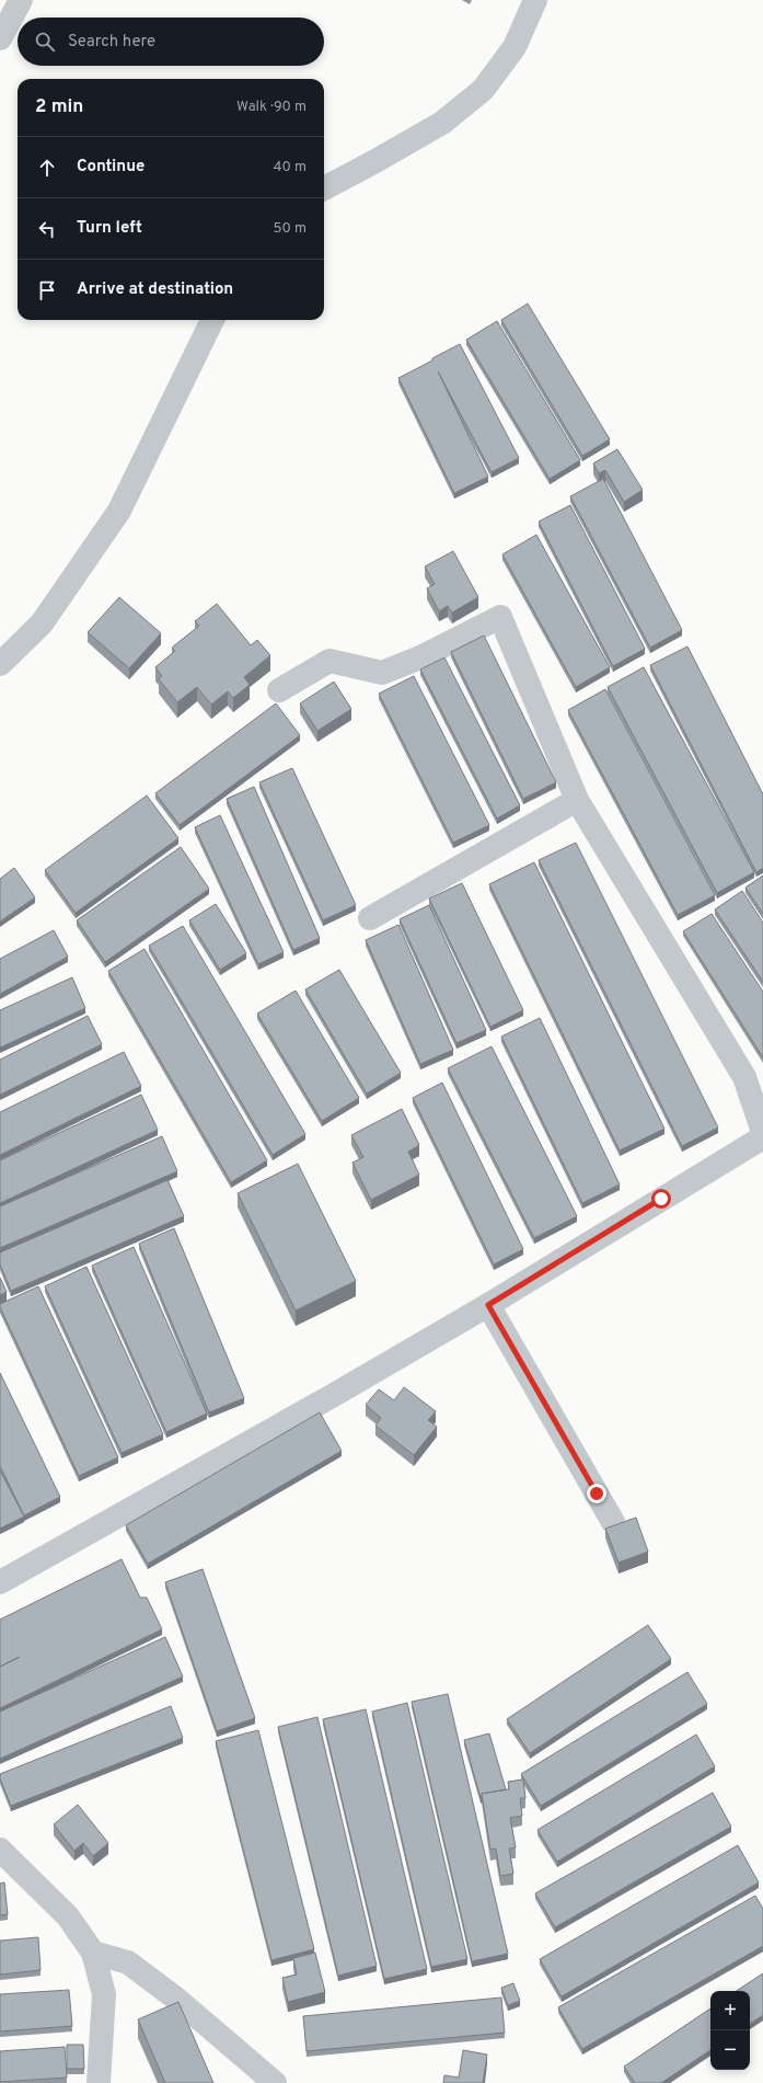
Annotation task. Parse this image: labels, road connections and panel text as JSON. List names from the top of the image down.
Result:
{
  "page": {
    "search": "Search here",
    "heading": ["2 min", "Walk · 90 m"],
    "list": [
      ["Continue", "40 m"],
      ["Turn left", "50 m"],
      "Arrive at destination"
    ],
    "map_buttons": ["+", "−"]
  }
}
